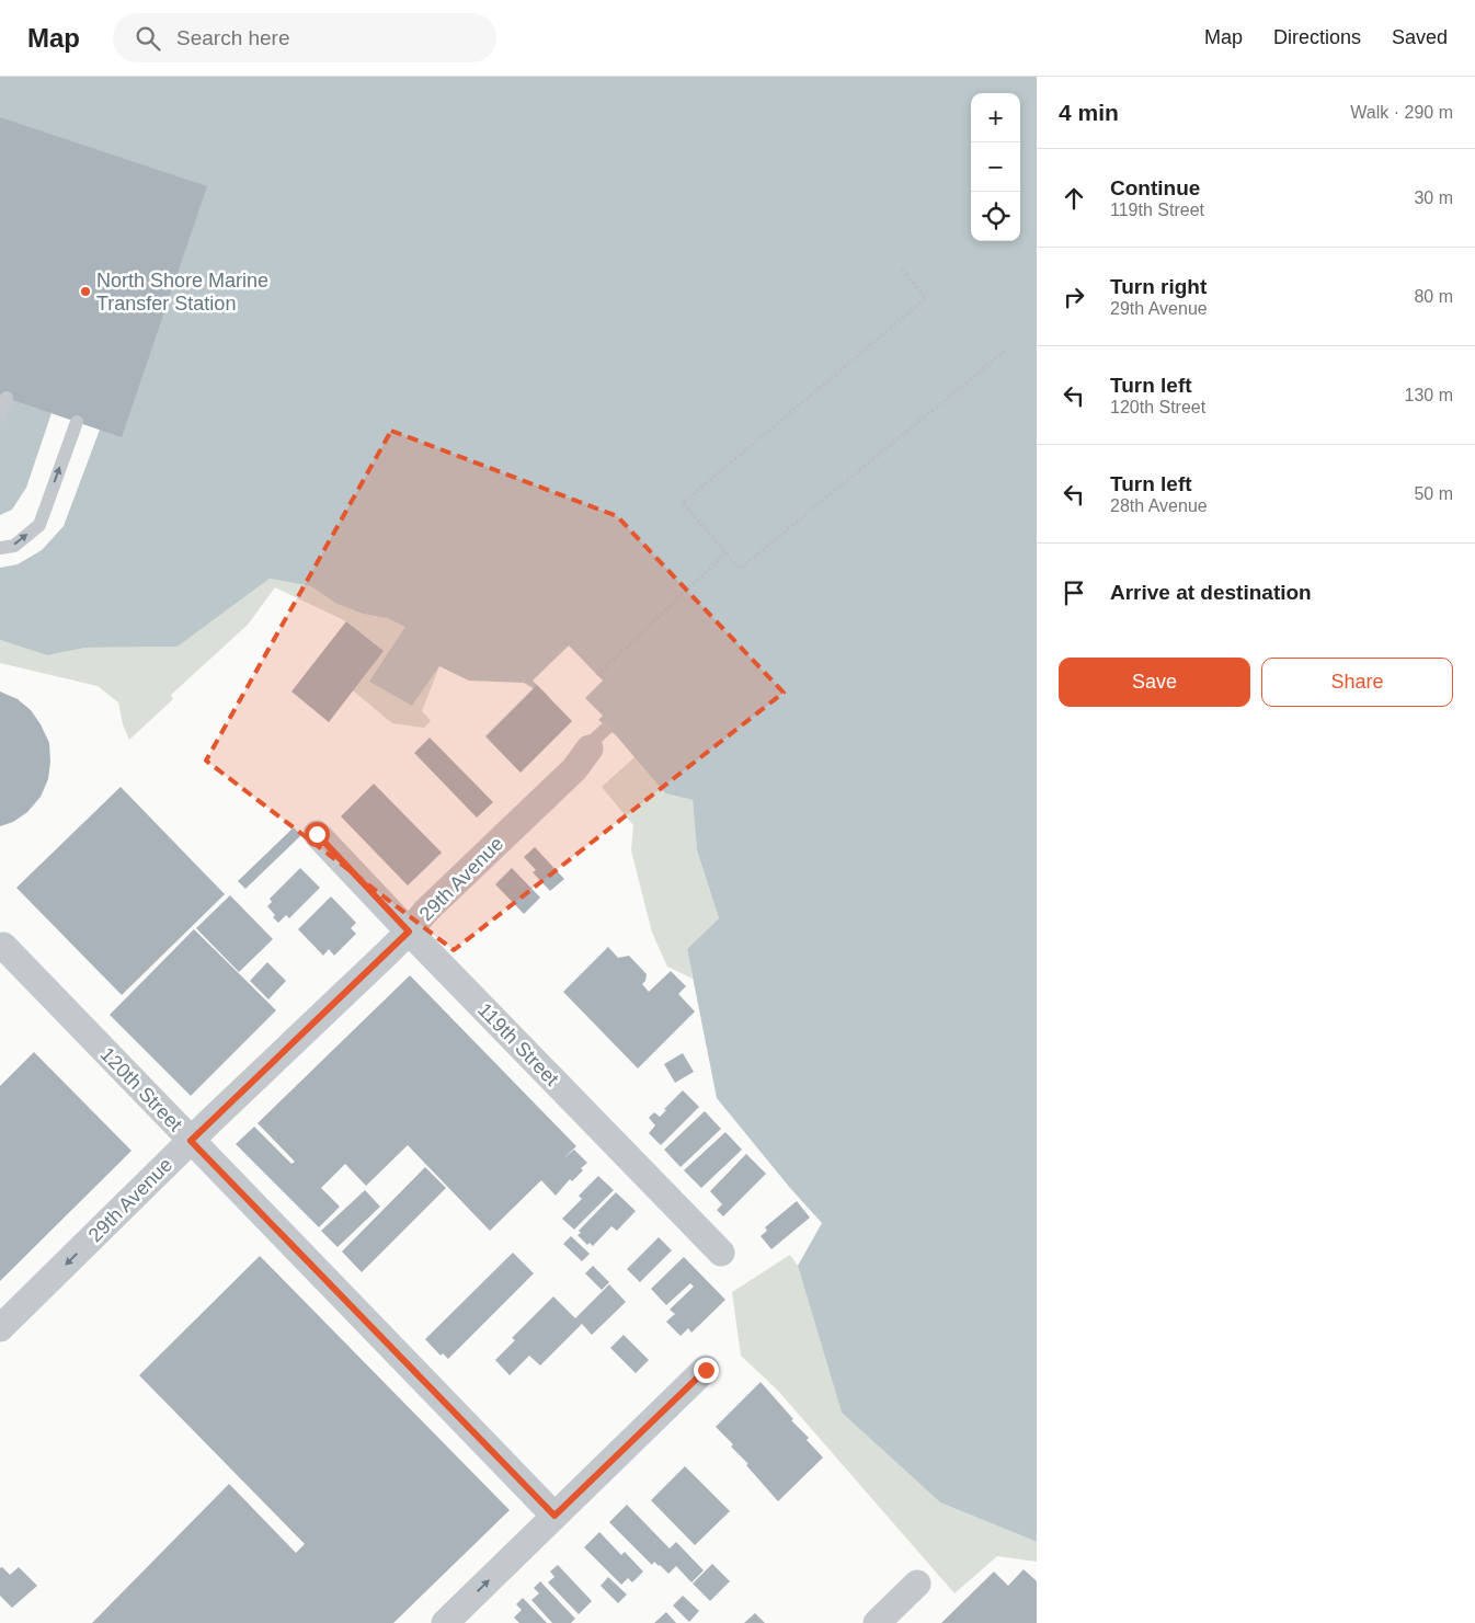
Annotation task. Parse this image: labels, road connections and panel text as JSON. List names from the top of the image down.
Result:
{
  "streets": {
    "street": ["29th Avenue", "119th Street", "120th Street"]
  },
  "crossings": [
    ["29th Avenue", "119th Street"],
    ["29th Avenue", "120th Street"]
  ],
  "places": ["North Shore Marine Transfer Station"],
  "page": {
    "header": "Map",
    "search": "Search here",
    "nav": ["Map", "Directions", "Saved"],
    "heading": ["4 min", "Walk · 290 m"],
    "map_buttons": ["+", "−"],
    "list": [
      ["Continue", "119th Street", "30 m"],
      ["Turn right", "29th Avenue", "80 m"],
      ["Turn left", "120th Street", "130 m"],
      ["Turn left", "28th Avenue", "50 m"],
      "Arrive at destination"
    ],
    "buttons": ["Save", "Share"]
  }
}
